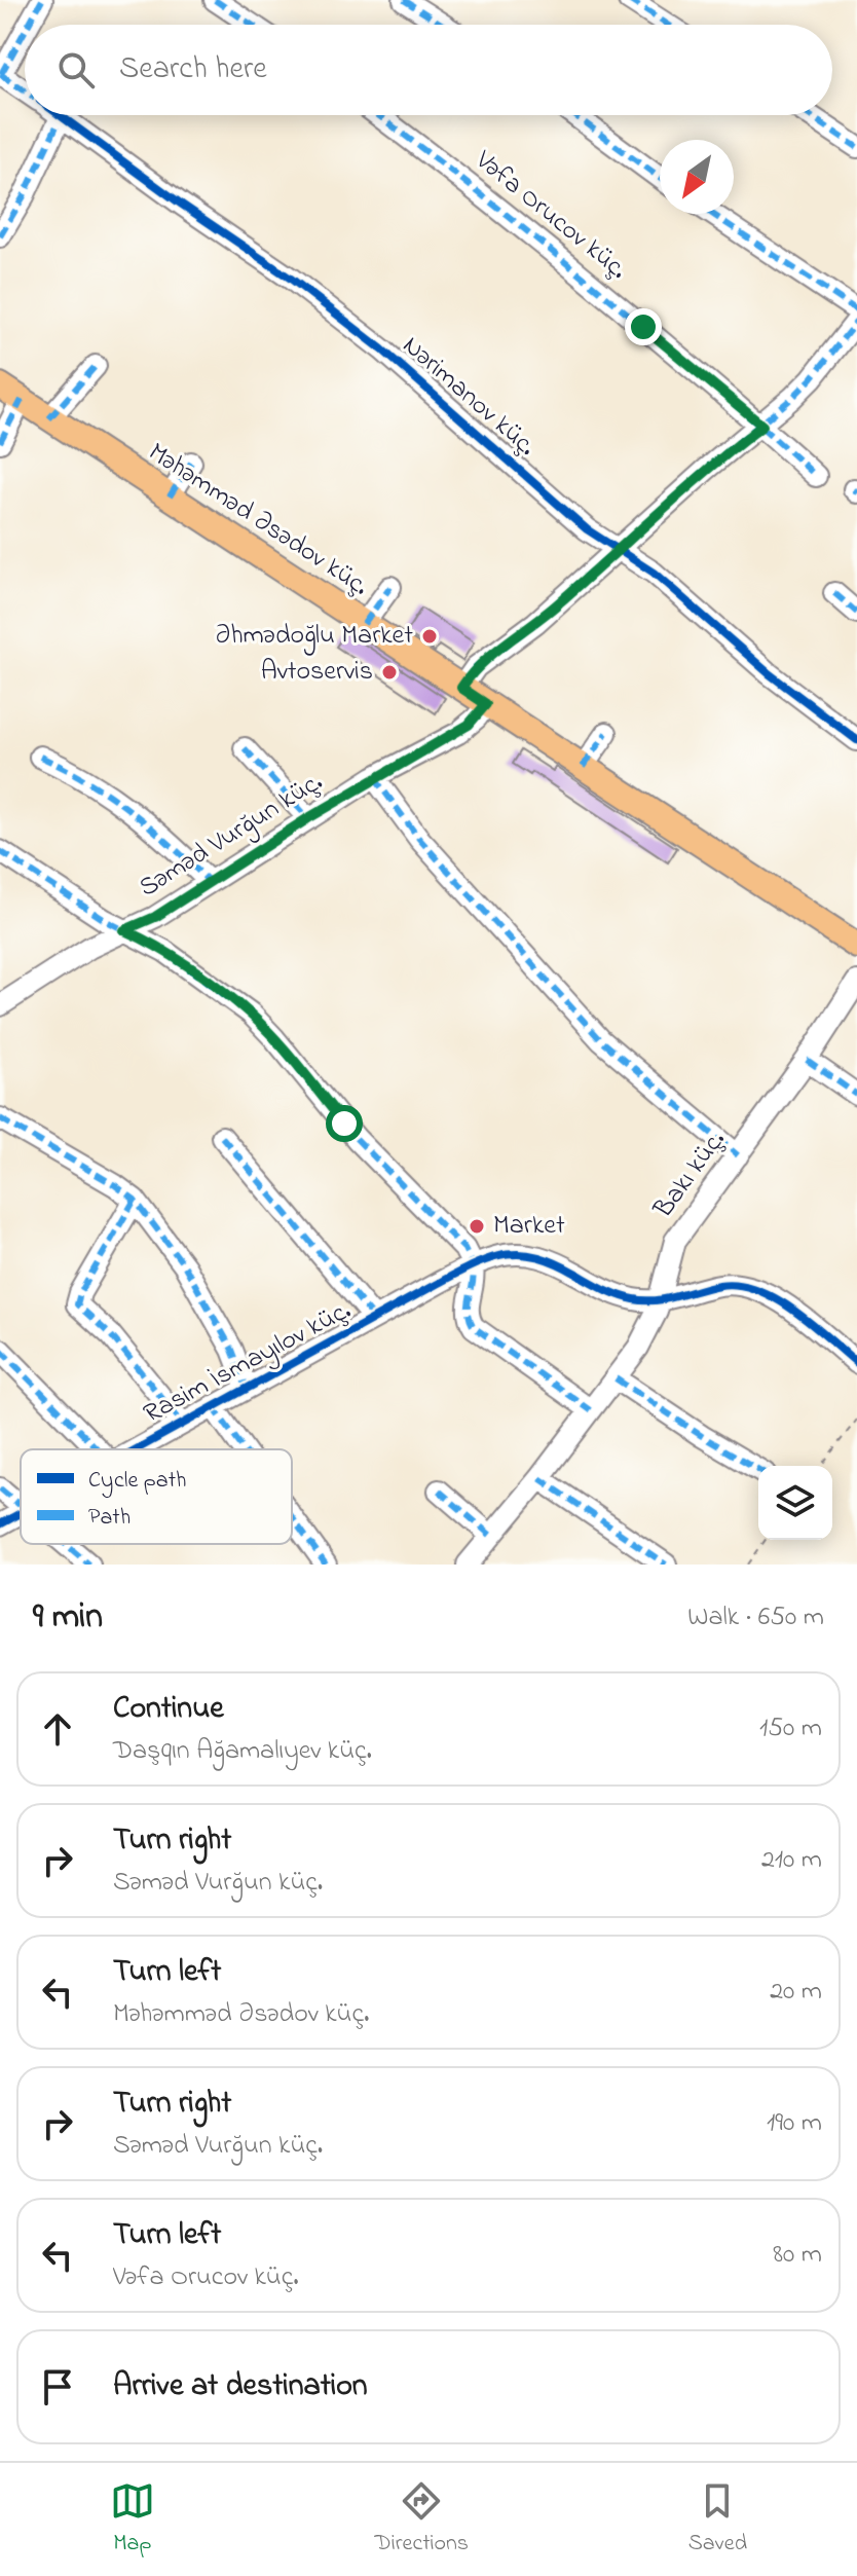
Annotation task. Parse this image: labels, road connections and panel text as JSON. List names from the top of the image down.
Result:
{
  "streets": {
    "main road": ["Məhəmməd Əsədov küç."],
    "street": [
      "Vəfa Orucov küç.",
      "Nərimanov küç.",
      "Səməd Vurğun küç.",
      "Bakı küç.",
      "Rasim İsmayılov küç."
    ]
  },
  "crossings": [
    ["Məhəmməd Əsədov küç.", "Səməd Vurğun küç."],
    ["Bakı küç.", "Rasim İsmayılov küç."]
  ],
  "places": ["Əhmədoğlu Market", "Avtoservis", "Market"],
  "legend": ["Cycle path", "Path"],
  "north": "bottom left",
  "page": {
    "search": "Search here",
    "heading": ["9 min", "Walk · 650 m"],
    "list": [
      ["Continue", "Daşqın Ağamalıyev küç.", "150 m"],
      ["Turn right", "Səməd Vurğun küç.", "210 m"],
      ["Turn left", "Məhəmməd Əsədov küç.", "20 m"],
      ["Turn right", "Səməd Vurğun küç.", "190 m"],
      ["Turn left", "Vəfa Orucov küç.", "80 m"],
      "Arrive at destination"
    ],
    "nav": ["Map", "Directions", "Saved"]
  }
}
